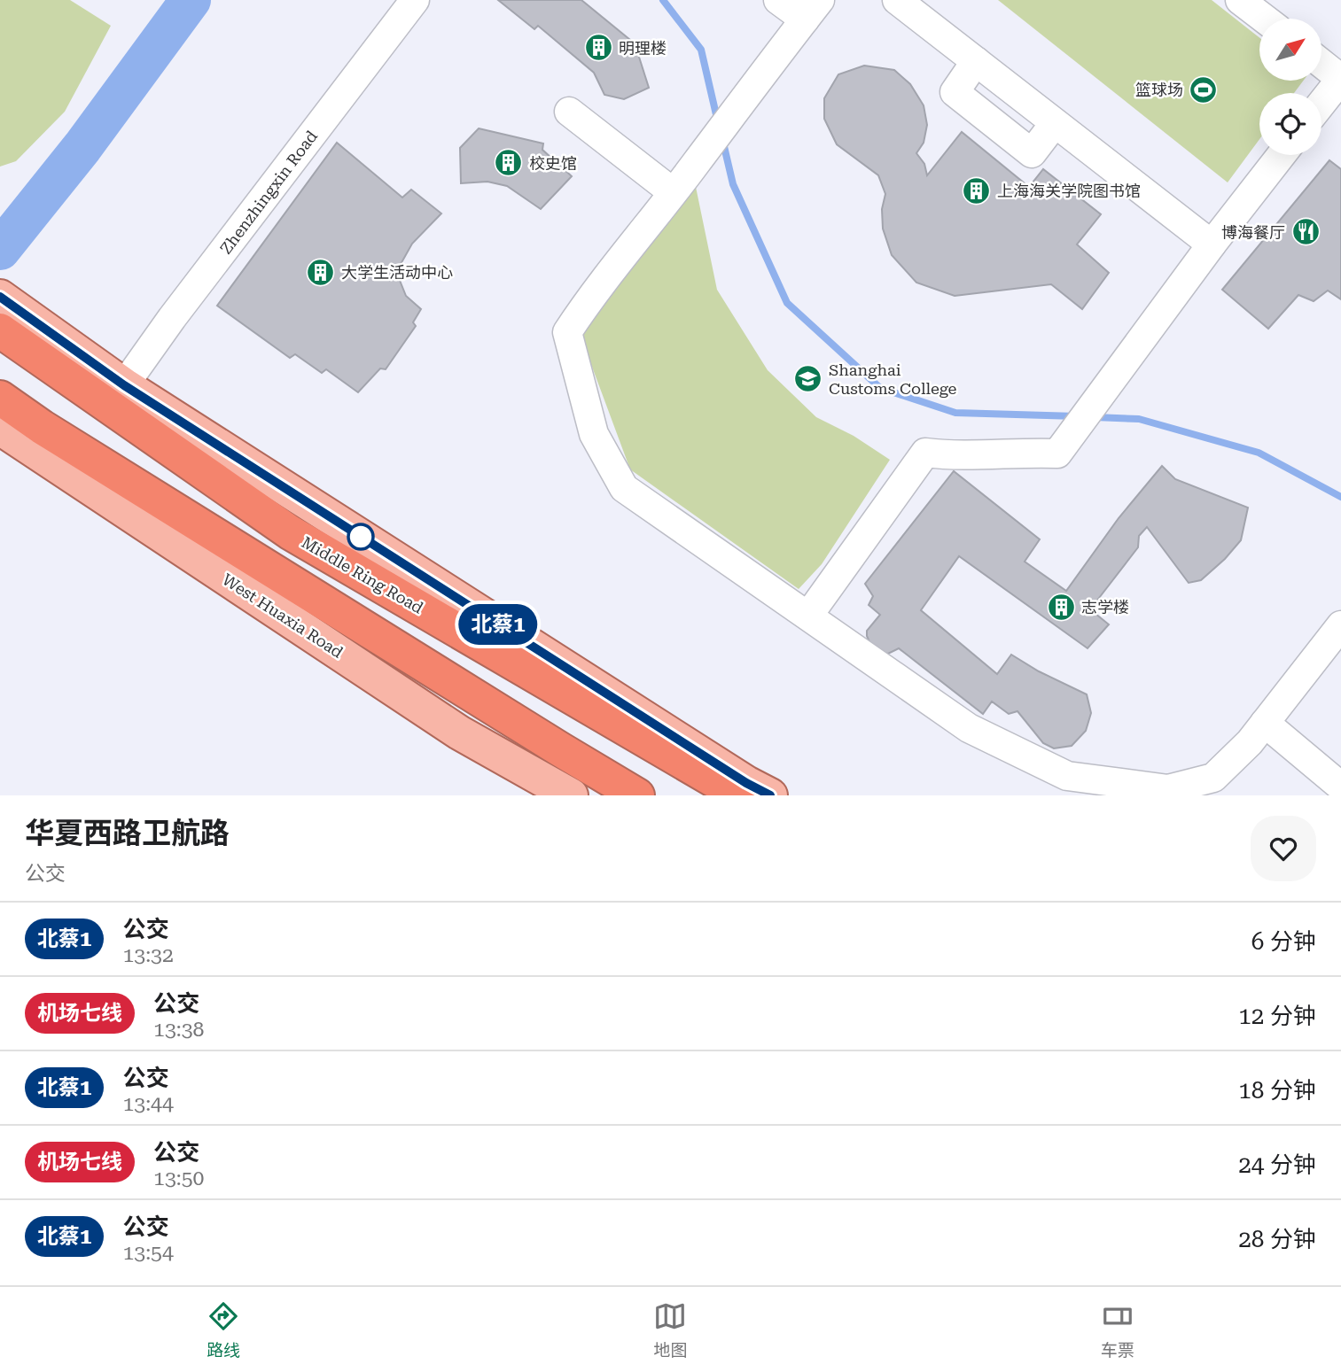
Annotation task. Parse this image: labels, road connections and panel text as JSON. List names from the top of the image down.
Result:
{
  "streets": {
    "highway": ["Middle Ring Road"],
    "main road": ["West Huaxia Road"],
    "street": ["Zhenzhingxin Road"]
  },
  "places": {
    "building": [
      "明理楼",
      "校史馆",
      "上海海关学院图书馆",
      "大学生活动中心",
      "志学楼"
    ],
    "sports": ["篮球场"],
    "restaurant": ["博海餐厅"],
    "school or university": ["Shanghai Customs College"]
  },
  "lines": ["bus line 北蔡1"],
  "north": "top right",
  "page": {
    "on_map": "北蔡1",
    "heading": ["华夏西路卫航路", "公交"],
    "list": [
      {
        "mark": "北蔡1",
        "name": "公交",
        "note": "13:32",
        "value": "6 分钟"
      },
      {
        "mark": "机场七线",
        "name": "公交",
        "note": "13:38",
        "value": "12 分钟"
      },
      {
        "mark": "北蔡1",
        "name": "公交",
        "note": "13:44",
        "value": "18 分钟"
      },
      {
        "mark": "机场七线",
        "name": "公交",
        "note": "13:50",
        "value": "24 分钟"
      },
      {
        "mark": "北蔡1",
        "name": "公交",
        "note": "13:54",
        "value": "28 分钟"
      }
    ],
    "tabs": ["路线", "地图", "车票"]
  }
}
